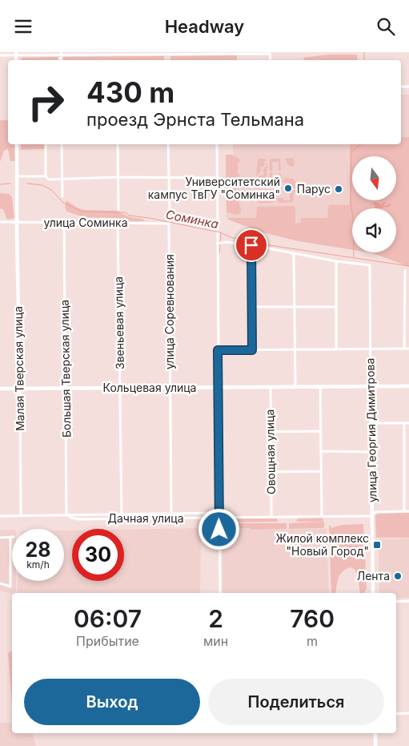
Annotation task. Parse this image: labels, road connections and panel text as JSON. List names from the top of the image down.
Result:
{
  "streets": {
    "street": [
      "улица Соминка",
      "улица Соревнования",
      "Звеньевая улица",
      "Малая Тверская улица",
      "Большая Тверская улица",
      "Кольцевая улица",
      "улица Георгия Димитрова",
      "Овощная улица",
      "Дачная улица"
    ]
  },
  "crossings": [
    ["улица Соминка", "улица Соревнования"],
    ["улица Соминка", "Звеньевая улица"],
    ["улица Соминка", "Малая Тверская улица"],
    ["улица Соминка", "Большая Тверская улица"],
    ["улица Соревнования", "Кольцевая улица"],
    ["улица Соревнования", "Дачная улица"],
    ["Звеньевая улица", "Кольцевая улица"],
    ["Звеньевая улица", "Дачная улица"],
    ["Малая Тверская улица", "Кольцевая улица"],
    ["Малая Тверская улица", "Дачная улица"],
    ["Большая Тверская улица", "Кольцевая улица"],
    ["Большая Тверская улица", "Дачная улица"],
    ["Кольцевая улица", "улица Георгия Димитрова"],
    ["Кольцевая улица", "Овощная улица"],
    ["улица Георгия Димитрова", "Дачная улица"],
    ["Овощная улица", "Дачная улица"]
  ],
  "water": ["Соминка"],
  "places": {
    "other": ["Университетский кампус ТвГУ \"Соминка\"", "Парус", "Лента"],
    "transit": ["Жилой комплекс \"Новый Город\""]
  },
  "north": "bottom",
  "page": {
    "header": "Headway",
    "turn": ["430 m", "проезд Эрнста Тельмана"],
    "speed": "28 km/h",
    "limit": "30",
    "eta": [
      "06:07",
      "Прибытие",
      "2",
      "мин",
      "760",
      "m"
    ],
    "buttons": ["Выход", "Поделиться"]
  }
}
